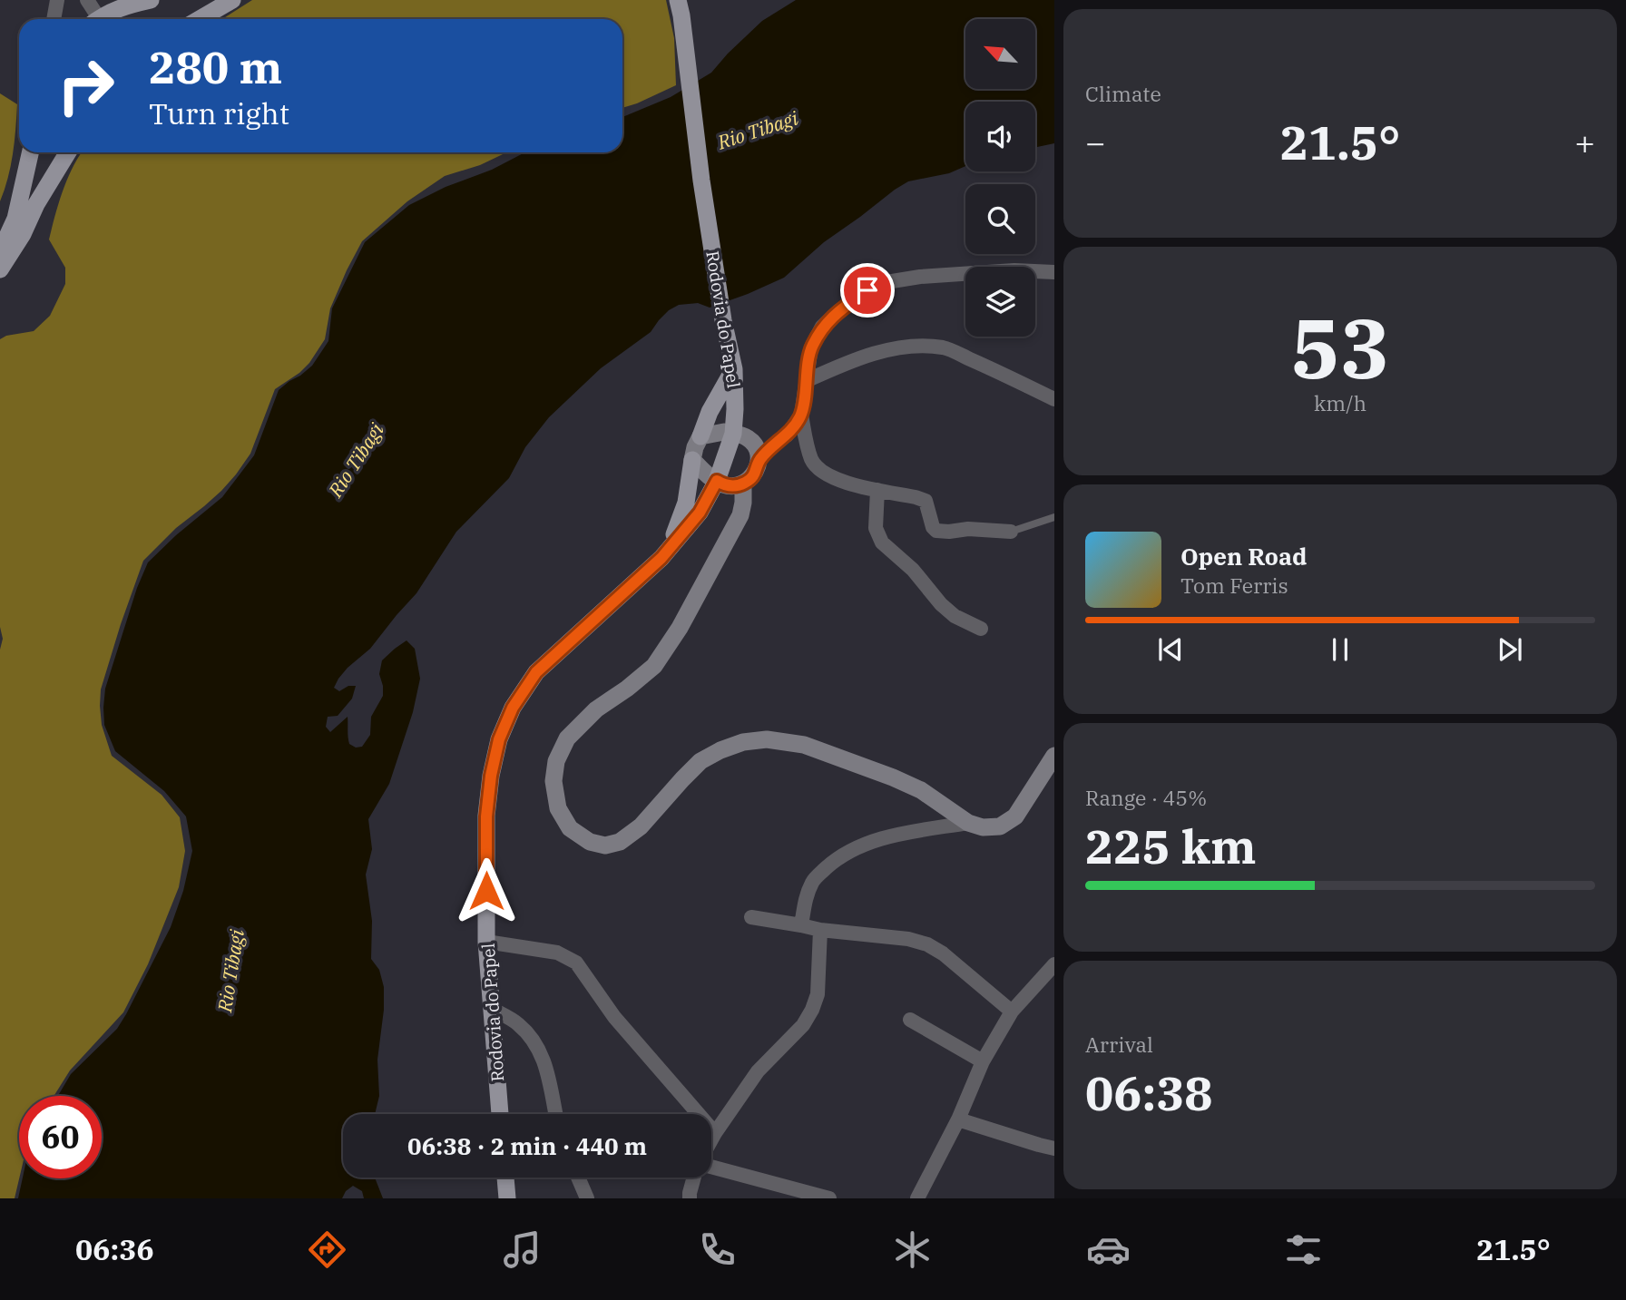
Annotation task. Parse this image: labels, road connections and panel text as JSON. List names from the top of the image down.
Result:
{
  "streets": {
    "main road": ["Rodovia do Papel"]
  },
  "water": ["Rio Tibagi"],
  "north": "top left",
  "page": {
    "tile": [
      "Climate",
      ["53", "km/h"],
      ["Range · 45%", "225 km"],
      ["Arrival", "06:38"]
    ],
    "turn": ["280 m", "Turn right"],
    "heat": ["−", "21.5°", "+"],
    "song": ["Open Road", "Tom Ferris"],
    "limit": "60",
    "trip": "06:38 · 2 min · 440 m",
    "tabs": ["06:36", "21.5°"]
  }
}
